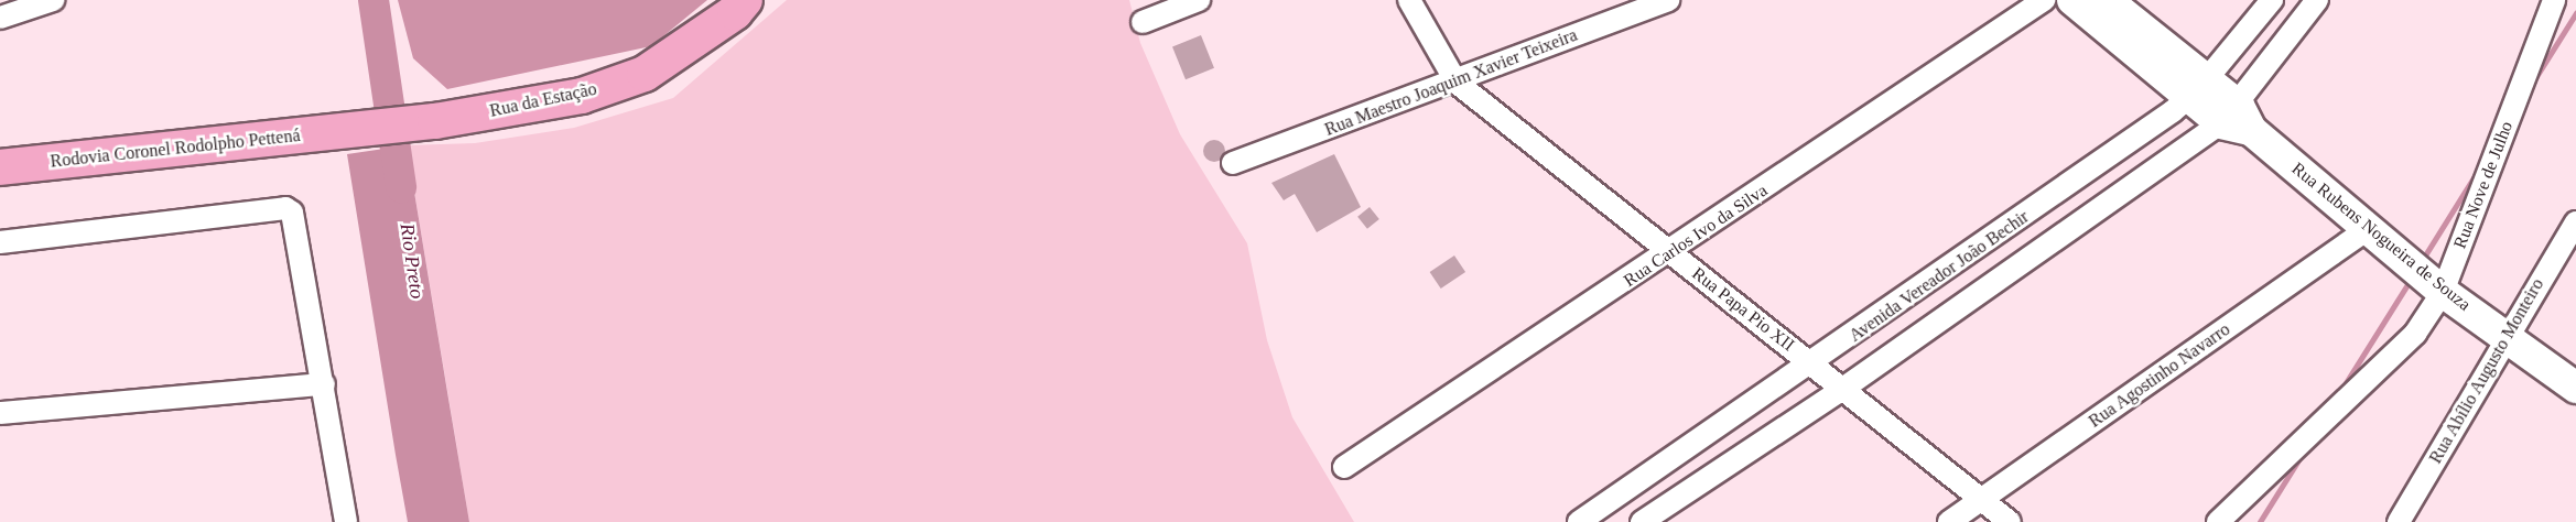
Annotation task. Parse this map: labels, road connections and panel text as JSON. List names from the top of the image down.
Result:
{
  "streets": {
    "main road": ["Rua da Estação", "Rodovia Coronel Rodolpho Pettená"],
    "street": [
      "Rua Maestro Joaquim Xavier Teixeira",
      "Rua Nove de Julho",
      "Rua Carlos Ivo da Silva",
      "Rua Rubens Nogueira de Souza",
      "Avenida Vereador João Bechir",
      "Rua Papa Pio XII",
      "Rua Abílio Augusto Monteiro",
      "Rua Agostinho Navarro"
    ]
  },
  "crossings": [
    ["Rua Maestro Joaquim Xavier Teixeira", "Rua Papa Pio XII"],
    ["Rua da Estação", "Rodovia Coronel Rodolpho Pettená"],
    ["Rua Nove de Julho", "Rua Rubens Nogueira de Souza"],
    ["Rua Carlos Ivo da Silva", "Rua Papa Pio XII"],
    ["Rua Rubens Nogueira de Souza", "Avenida Vereador João Bechir"],
    ["Rua Rubens Nogueira de Souza", "Rua Abílio Augusto Monteiro"],
    ["Rua Rubens Nogueira de Souza", "Rua Agostinho Navarro"],
    ["Avenida Vereador João Bechir", "Rua Papa Pio XII"],
    ["Rua Papa Pio XII", "Rua Agostinho Navarro"]
  ],
  "water": ["Rio Preto"]
}
